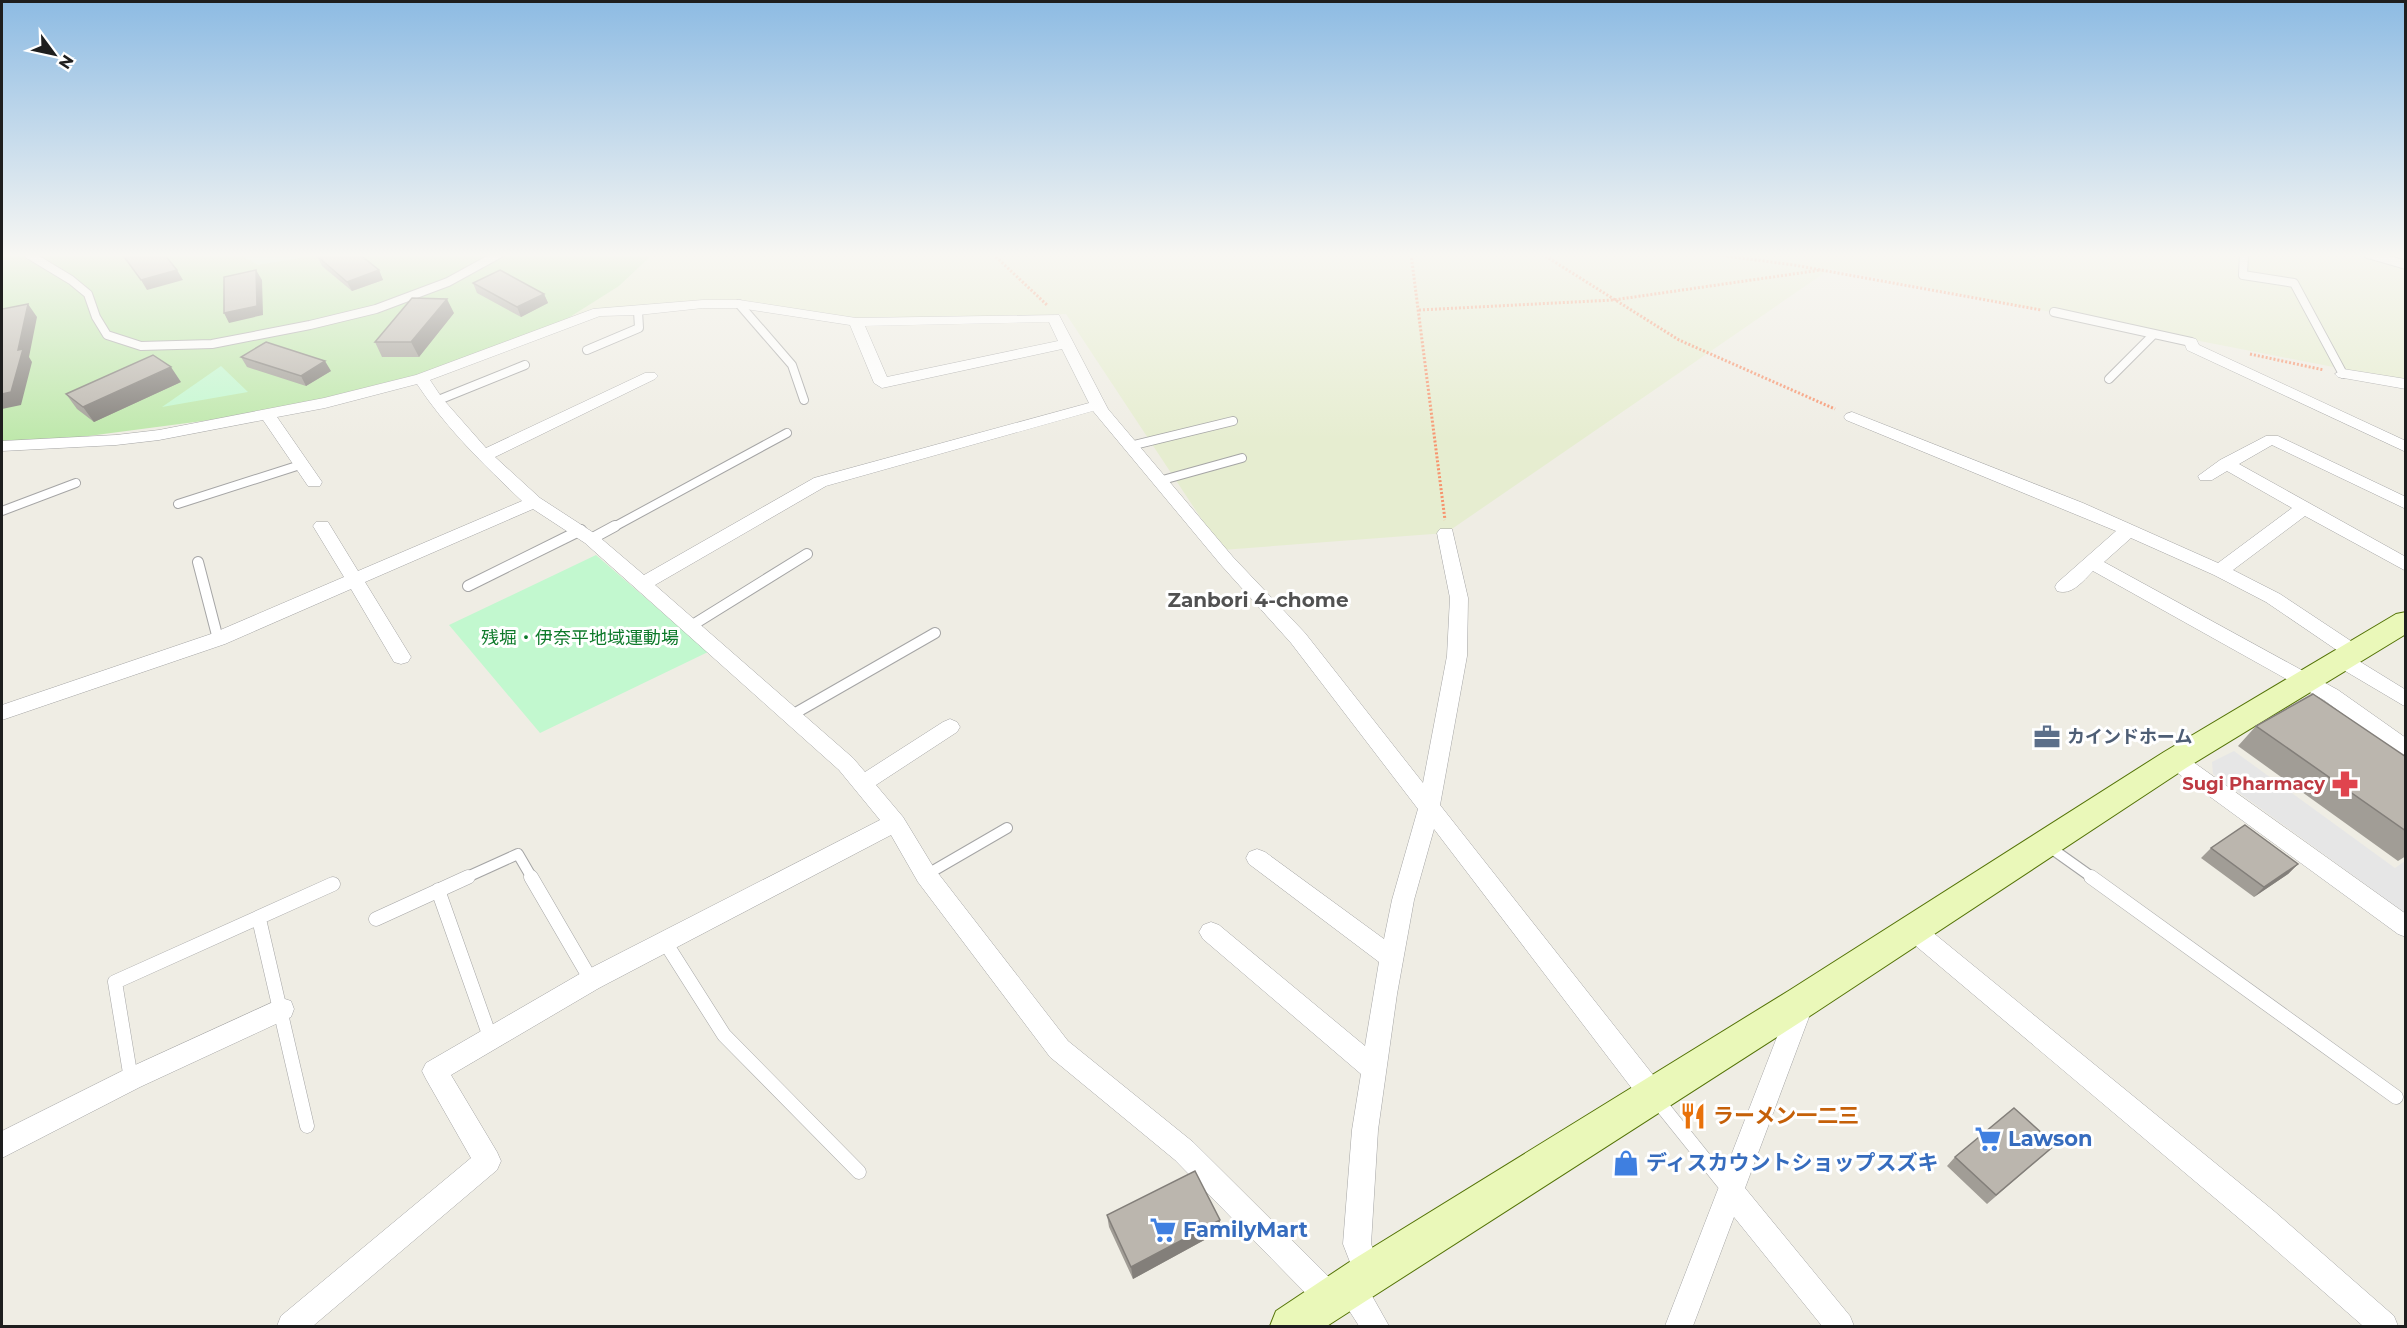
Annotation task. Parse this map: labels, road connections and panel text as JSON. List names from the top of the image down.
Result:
{
  "districts": ["Zanbori 4-chome"],
  "parks": ["残堀・伊奈平地域運動場"],
  "places": {
    "office": ["カインドホーム"],
    "pharmacy": ["Sugi Pharmacy"],
    "restaurant": ["ラーメン一二三"],
    "supermarket": ["Lawson", "FamilyMart"],
    "shop": ["ディスカウントショップスズキ"]
  },
  "north": "bottom right"
}
